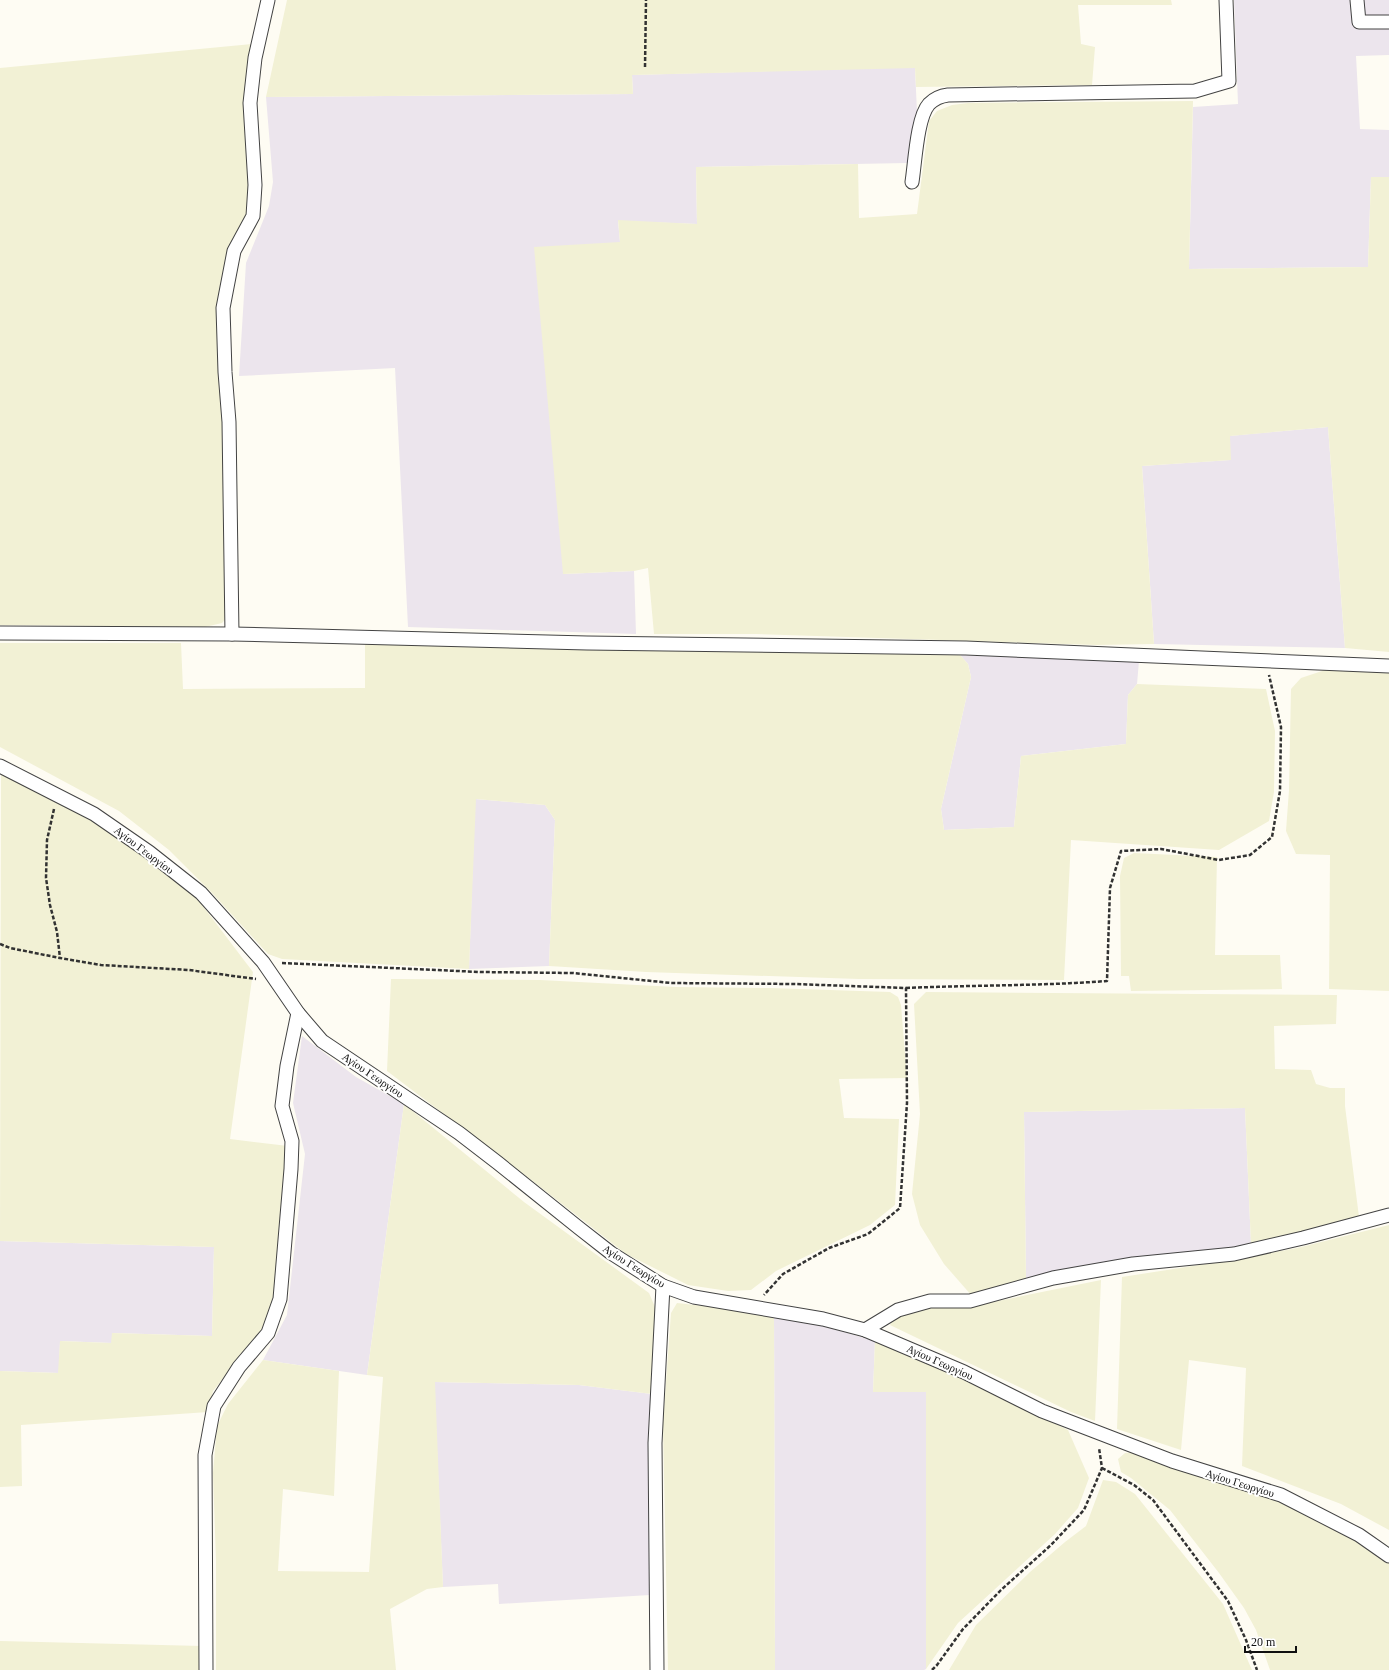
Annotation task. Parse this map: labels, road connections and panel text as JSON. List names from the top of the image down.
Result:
{
  "streets": {
    "street": ["Αγίου Γεωργίου"]
  },
  "scale_bar": "20 m"
}
